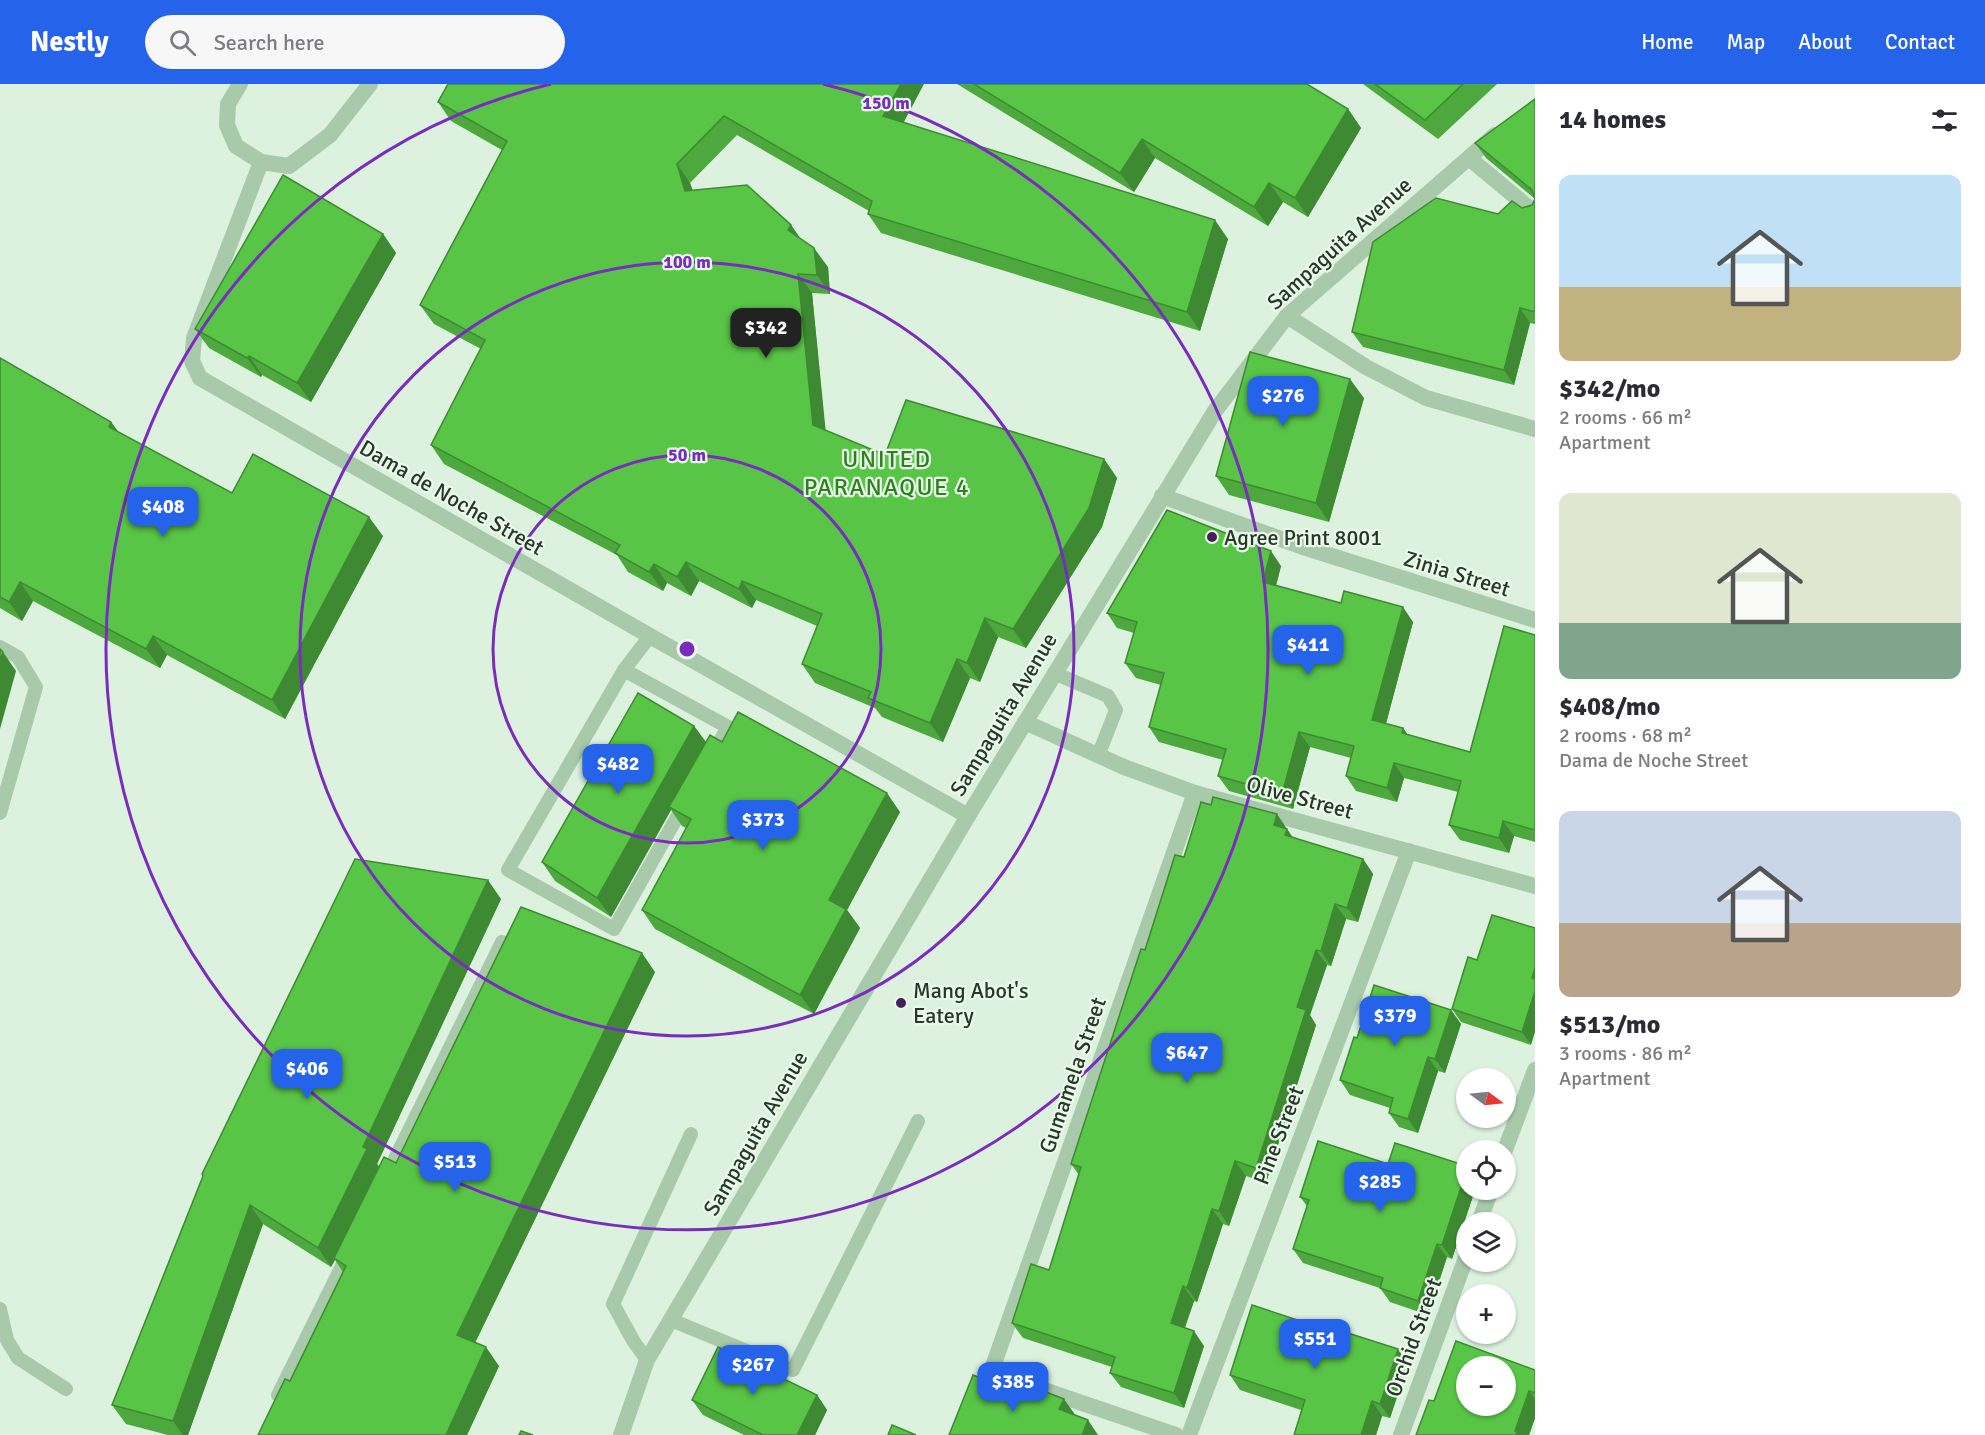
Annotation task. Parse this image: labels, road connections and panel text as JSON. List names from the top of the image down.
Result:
{
  "streets": {
    "street": [
      "Sampaguita Avenue",
      "Dama de Noche Street",
      "Zinia Street",
      "Olive Street",
      "Gumamela Street",
      "Pine Street",
      "Orchid Street"
    ]
  },
  "crossings": [
    ["Sampaguita Avenue", "Dama de Noche Street"],
    ["Sampaguita Avenue", "Zinia Street"],
    ["Sampaguita Avenue", "Olive Street"],
    ["Olive Street", "Gumamela Street"],
    ["Olive Street", "Pine Street"]
  ],
  "districts": ["UNITED PARANAQUE 4"],
  "places": ["Agree Print 8001", "Mang Abot's Eatery"],
  "north": "right",
  "page": {
    "header": "Nestly",
    "search": "Search here",
    "nav": [
      "Home",
      "Map",
      "About",
      "Contact"
    ],
    "heading": "14 homes",
    "list": [
      {
        "name": "$342/mo",
        "note": "2 rooms · 66 m² · Apartment"
      },
      {
        "name": "$408/mo",
        "note": "2 rooms · 68 m² · Dama de Noche Street"
      },
      {
        "name": "$513/mo",
        "note": "3 rooms · 86 m² · Apartment"
      }
    ],
    "price": [
      "$342",
      "$276",
      "$408",
      "$411",
      "$482",
      "$373",
      "$379",
      "$647",
      "$406",
      "$513",
      "$285",
      "$551",
      "$267",
      "$385"
    ],
    "map_buttons": ["+", "−"]
  },
  "rings": ["150 m", "100 m", "50 m"]
}
